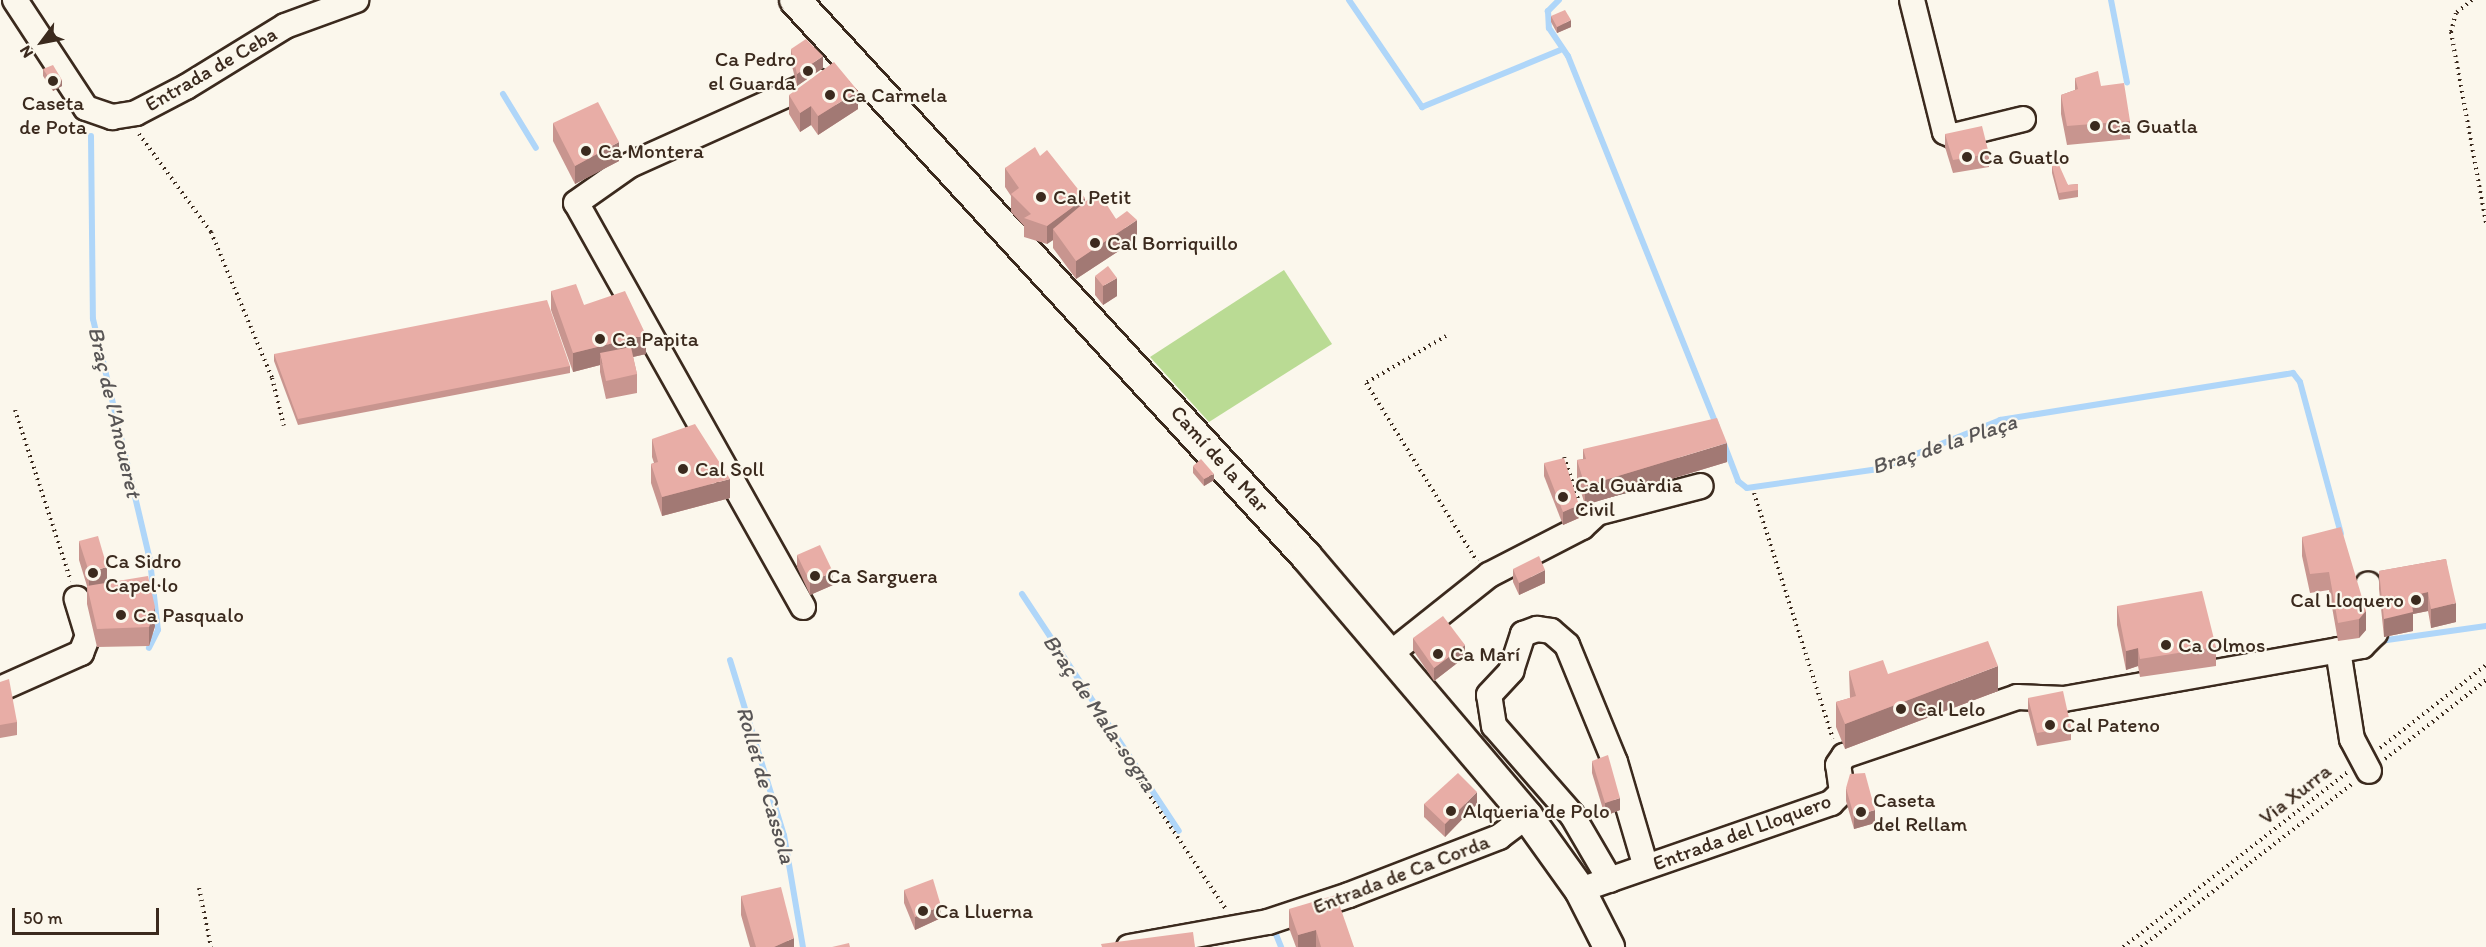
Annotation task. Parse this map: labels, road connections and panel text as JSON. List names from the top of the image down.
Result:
{
  "streets": {
    "main road": ["Camí de la Mar"],
    "street": ["Entrada de Ceba", "Entrada del Lloquero", "Entrada de Ca Corda"],
    "path": ["Via Xurra"]
  },
  "crossings": [
    ["Camí de la Mar", "Entrada del Lloquero"],
    ["Camí de la Mar", "Entrada de Ca Corda"]
  ],
  "water": [
    "Braç de l'Anoueret",
    "Braç de la Plaça",
    "Braç de Mala-sogra",
    "Rollet de Cassola"
  ],
  "places": [
    "Ca Pedro el Guarda",
    "Caseta de Pota",
    "Ca Carmela",
    "Ca Guatla",
    "Ca Montera",
    "Ca Guatlo",
    "Cal Petit",
    "Cal Borriquillo",
    "Ca Papita",
    "Cal Soll",
    "Cal Guàrdia Civil",
    "Ca Sidro Capel·lo",
    "Ca Sarguera",
    "Cal Lloquero",
    "Ca Pasqualo",
    "Ca Olmos",
    "Ca Marí",
    "Cal Lelo",
    "Cal Pateno",
    "Alqueria de Polo",
    "Caseta del Rellam",
    "Ca Lluerna"
  ],
  "scale_bar": "50 m",
  "north": "bottom left"
}
